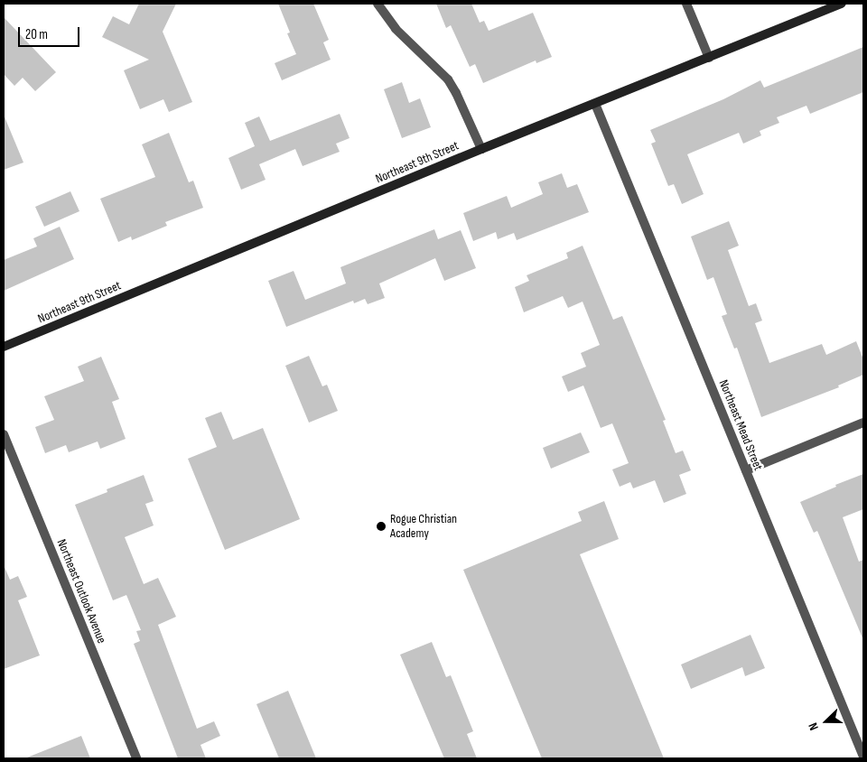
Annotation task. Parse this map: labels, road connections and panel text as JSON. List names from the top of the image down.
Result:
{
  "streets": {
    "street": ["Northeast 9th Street", "Northeast Mead Street", "Northeast Outlook Avenue"]
  },
  "crossings": [
    ["Northeast 9th Street", "Northeast Mead Street"]
  ],
  "places": ["Rogue Christian Academy"],
  "scale_bar": "20 m",
  "north": "left"
}
